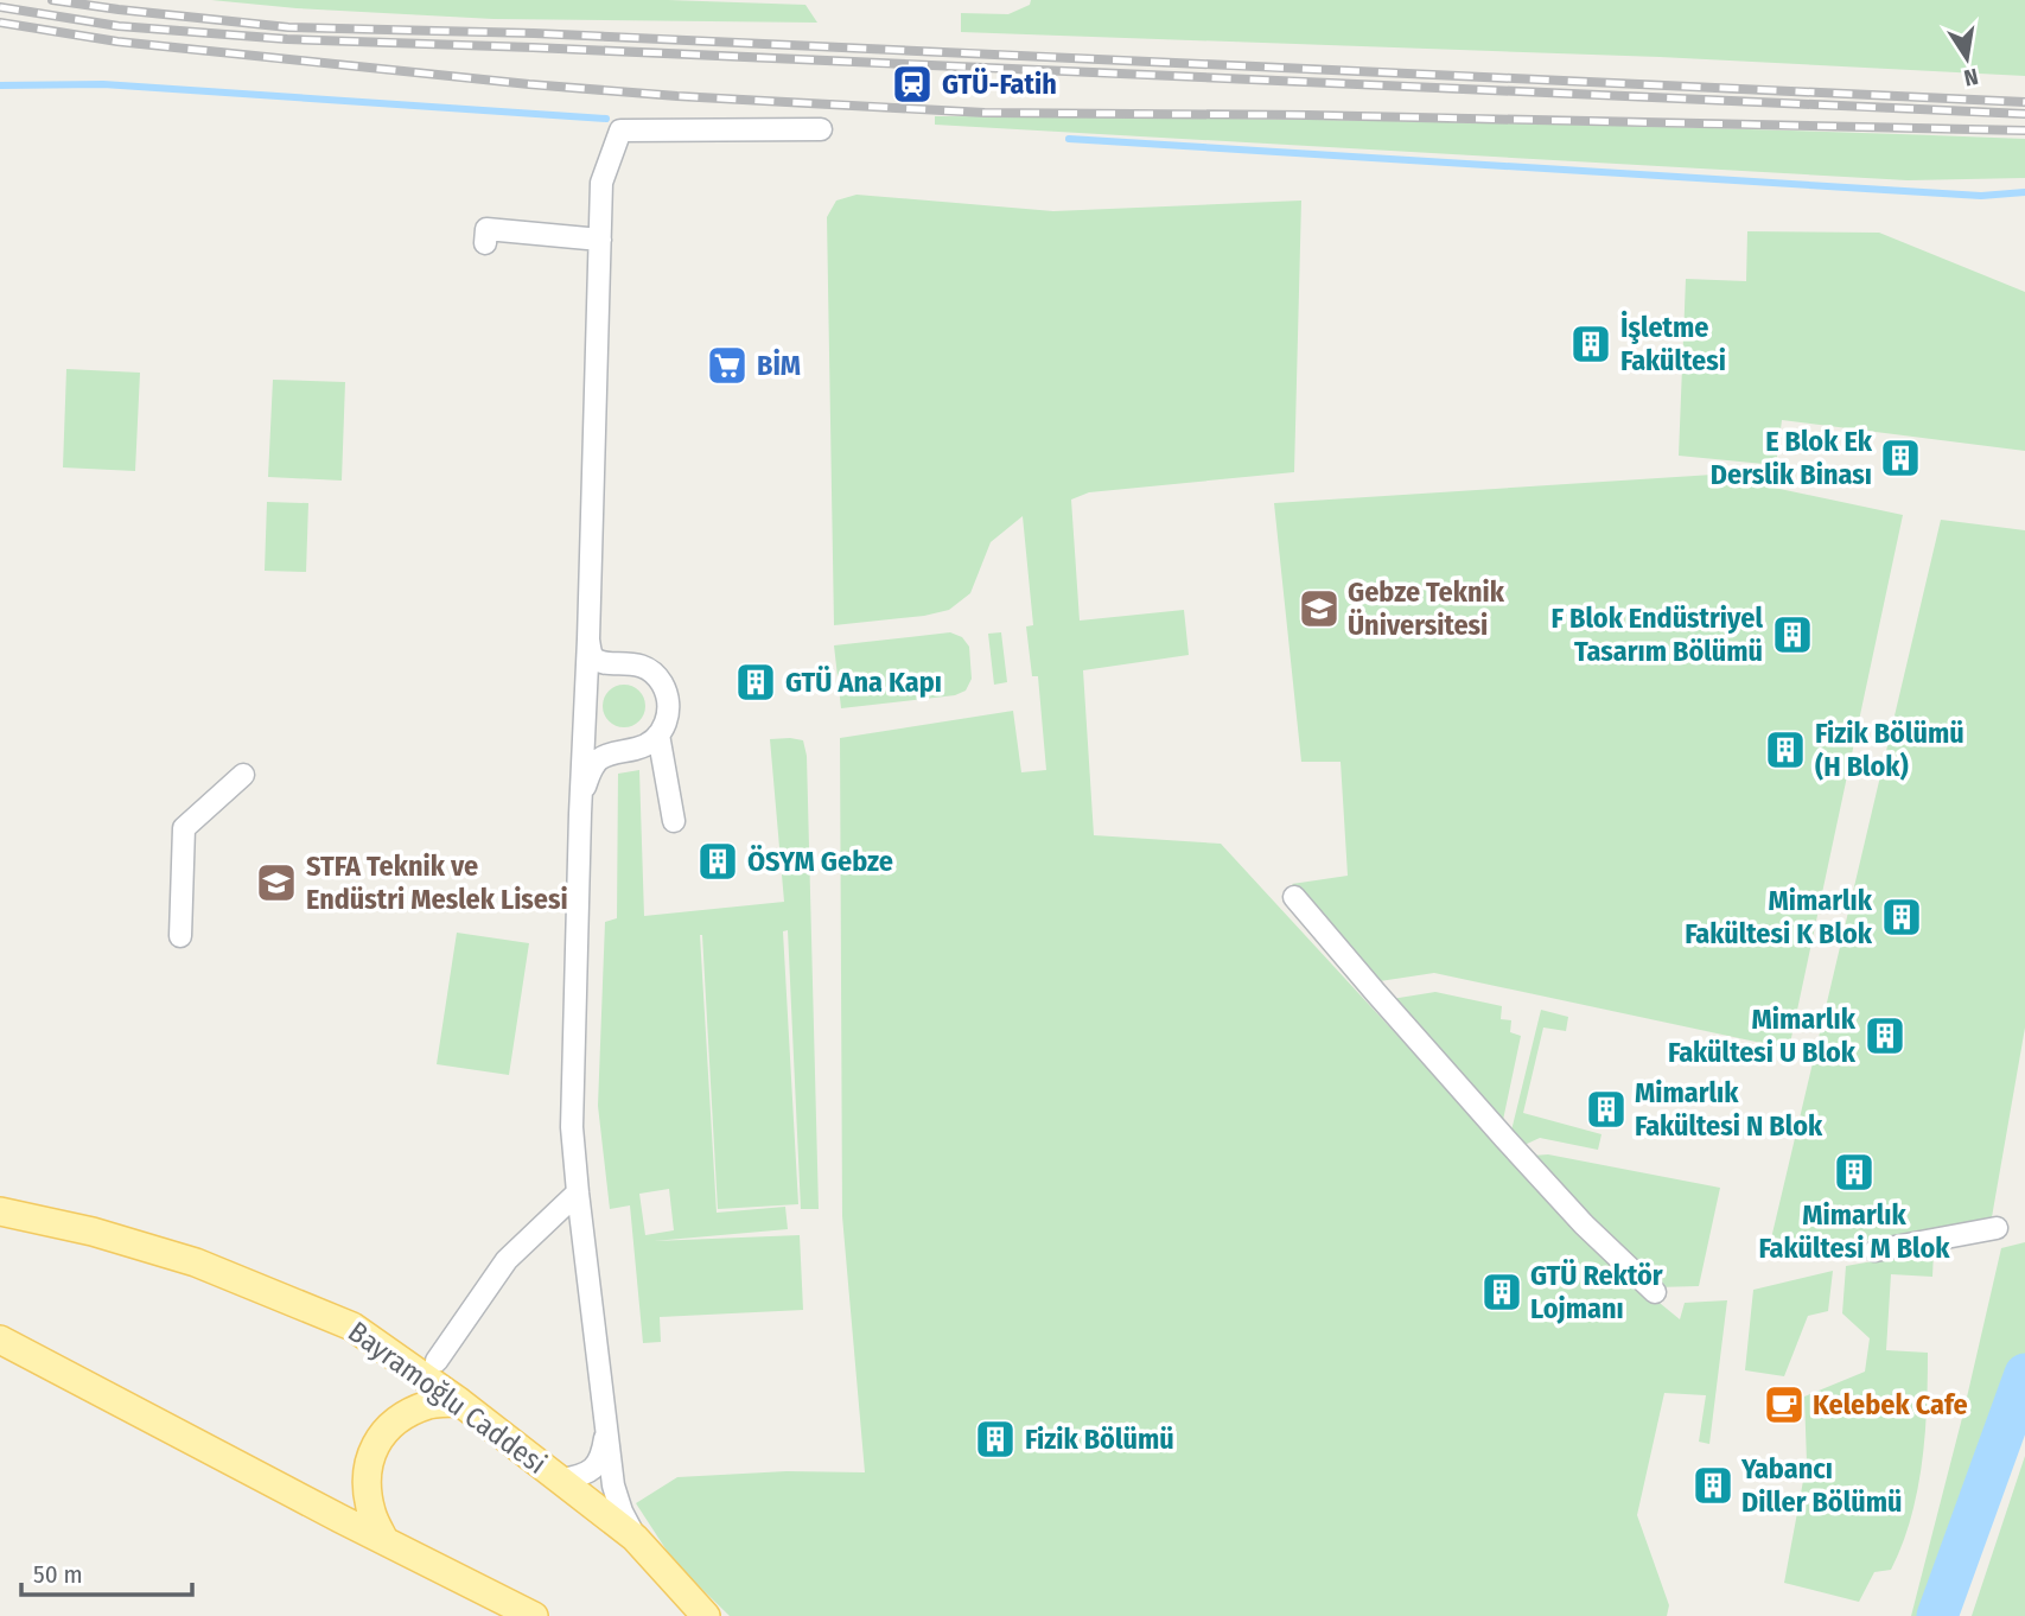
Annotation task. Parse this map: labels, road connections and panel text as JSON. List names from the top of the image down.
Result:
{
  "streets": {
    "main road": ["Bayramoğlu Caddesi"]
  },
  "places": {
    "station": ["GTÜ-Fatih"],
    "building": [
      "İşletme Fakültesi",
      "E Blok Ek Derslik Binası",
      "F Blok Endüstriyel Tasarım Bölümü",
      "GTÜ Ana Kapı",
      "Fizik Bölümü (H Blok)",
      "ÖSYM Gebze",
      "Mimarlık Fakültesi K Blok",
      "Mimarlık Fakültesi U Blok",
      "Mimarlık Fakültesi N Blok",
      "Mimarlık Fakültesi M Blok",
      "GTÜ Rektör Lojmanı",
      "Fizik Bölümü",
      "Yabancı Diller Bölümü"
    ],
    "supermarket": ["BİM"],
    "school or university": ["Gebze Teknik Üniversitesi", "STFA Teknik ve Endüstri Meslek Lisesi"],
    "cafe": ["Kelebek Cafe"]
  },
  "scale_bar": "50 m",
  "north": "bottom"
}
